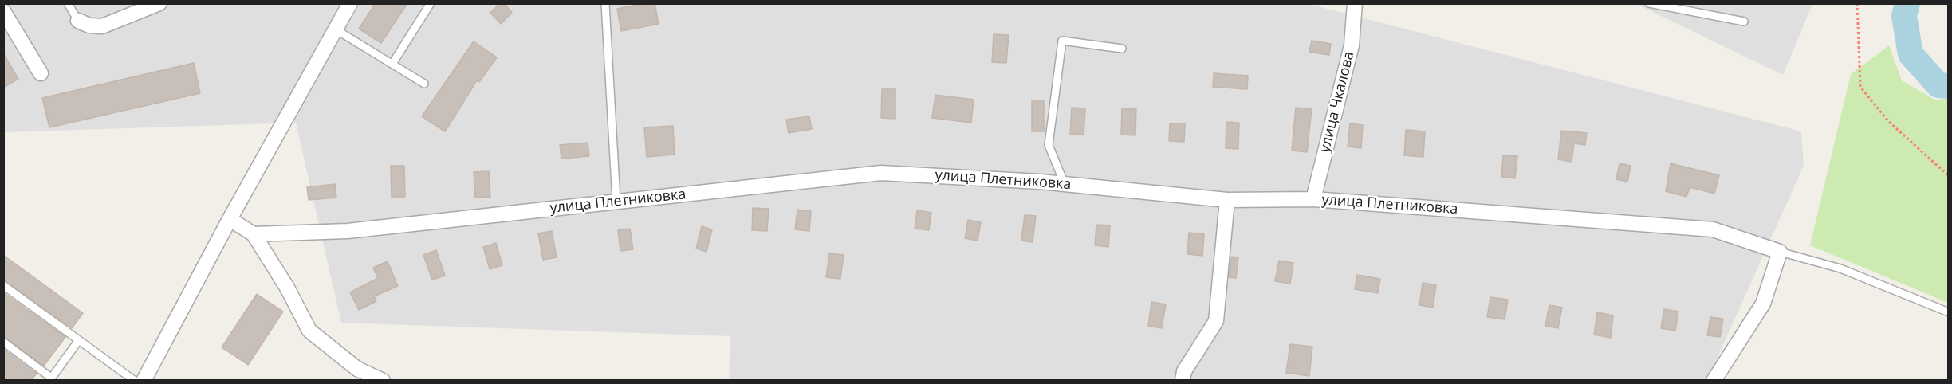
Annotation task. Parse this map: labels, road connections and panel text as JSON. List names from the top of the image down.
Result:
{
  "streets": {
    "street": ["улица Чкалова", "улица Плетниковка"]
  },
  "crossings": [
    ["улица Чкалова", "улица Плетниковка"]
  ]
}
